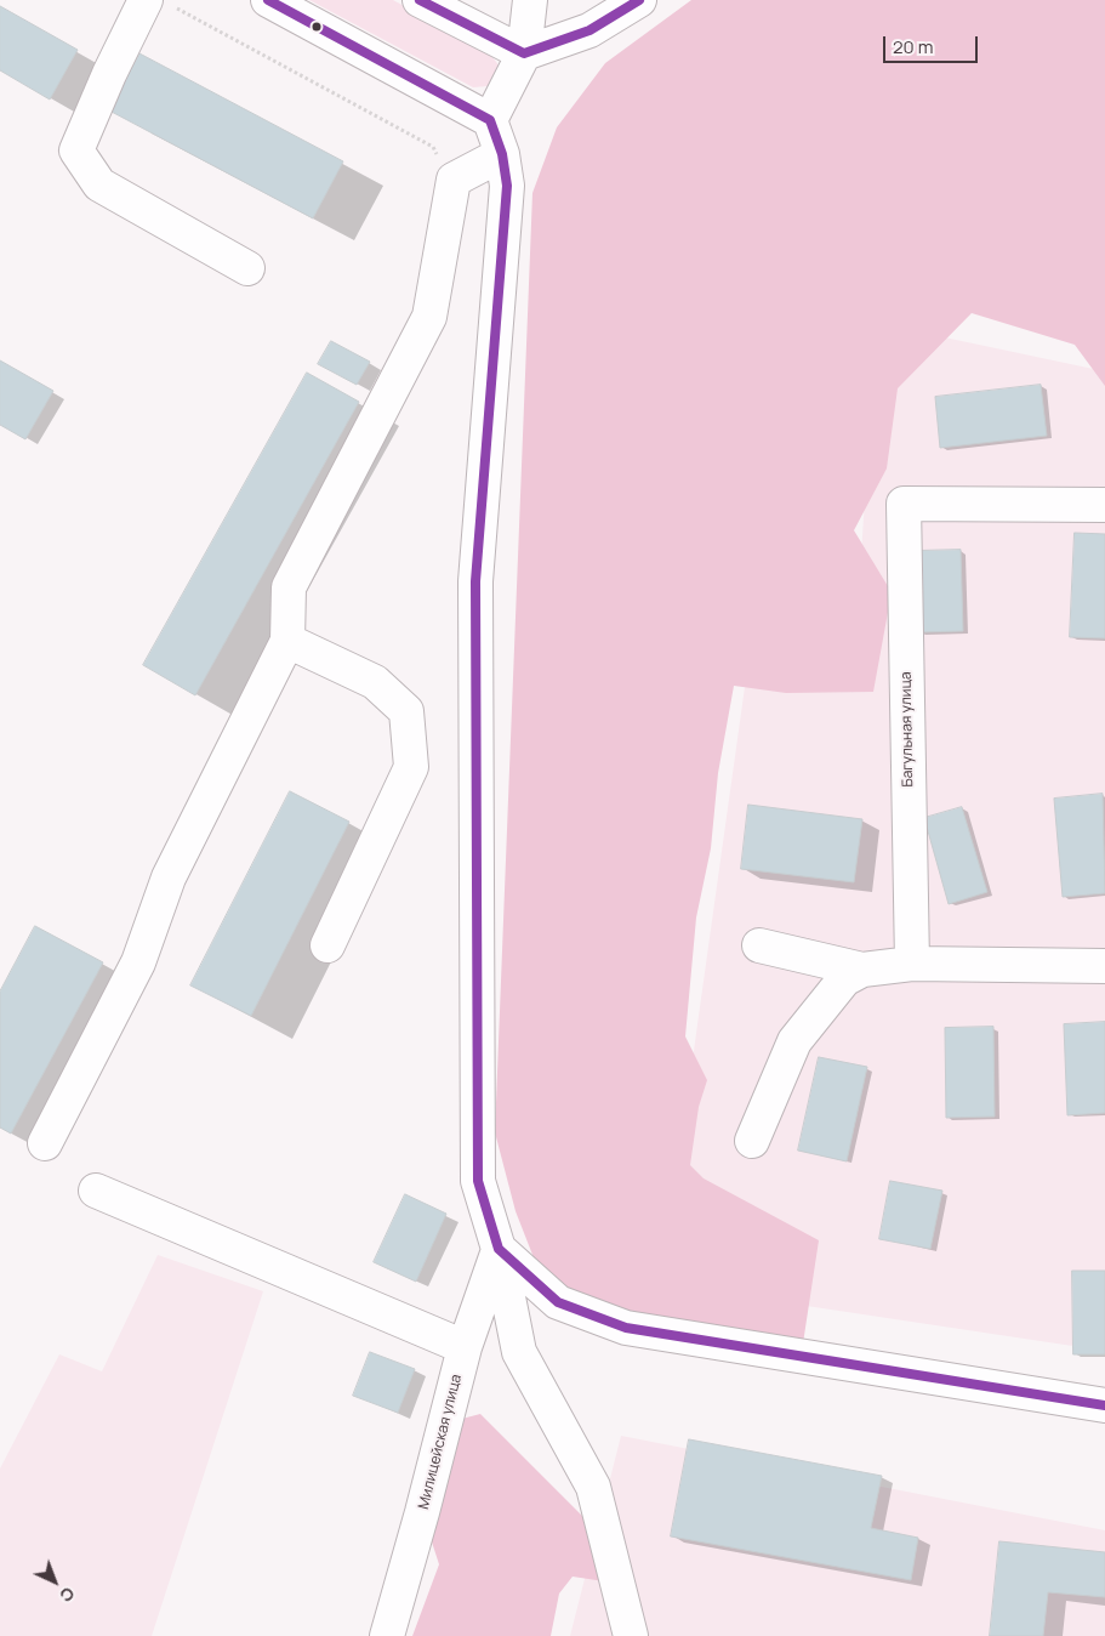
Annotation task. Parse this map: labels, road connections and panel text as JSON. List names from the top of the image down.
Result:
{
  "streets": {
    "street": ["Багульная улица", "Милицейская улица"]
  },
  "scale_bar": "20 m",
  "north": "bottom right"
}
